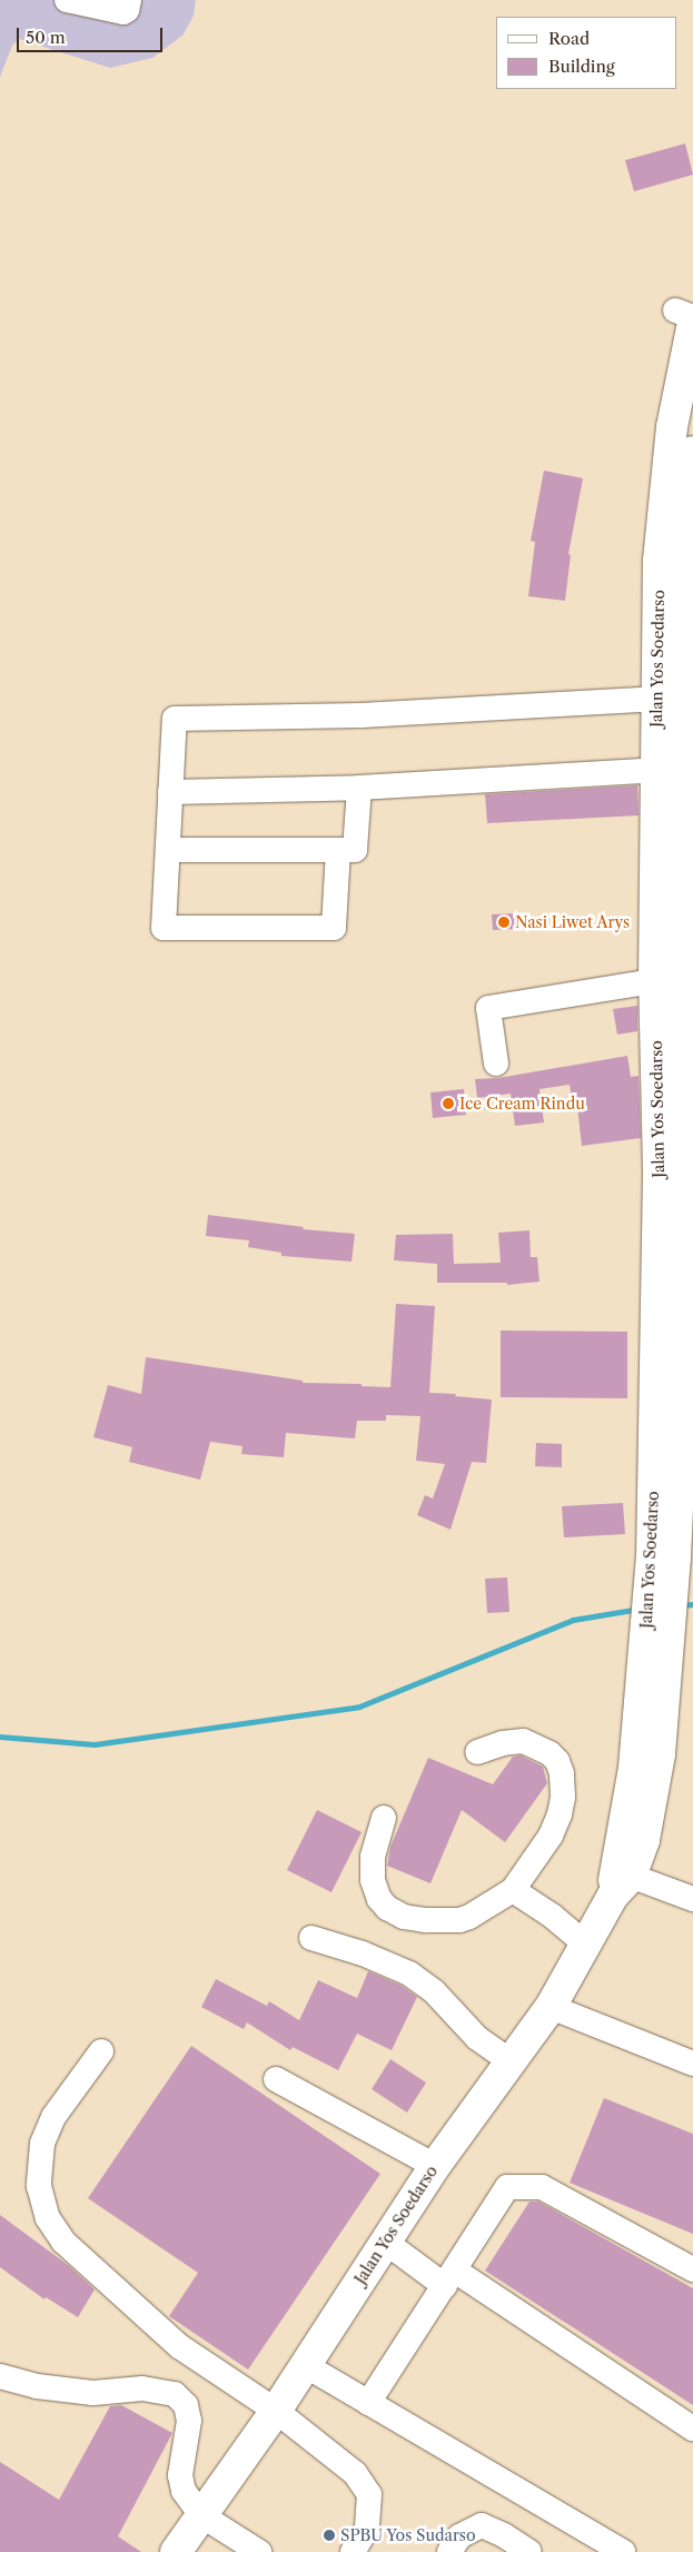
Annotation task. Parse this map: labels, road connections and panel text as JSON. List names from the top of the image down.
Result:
{
  "streets": {
    "highway": ["Jalan Yos Soedarso"]
  },
  "places": ["Nasi Liwet Arys", "Ice Cream Rindu", "SPBU Yos Sudarso"],
  "legend": ["Road", "Building"],
  "scale_bar": "50 m"
}
